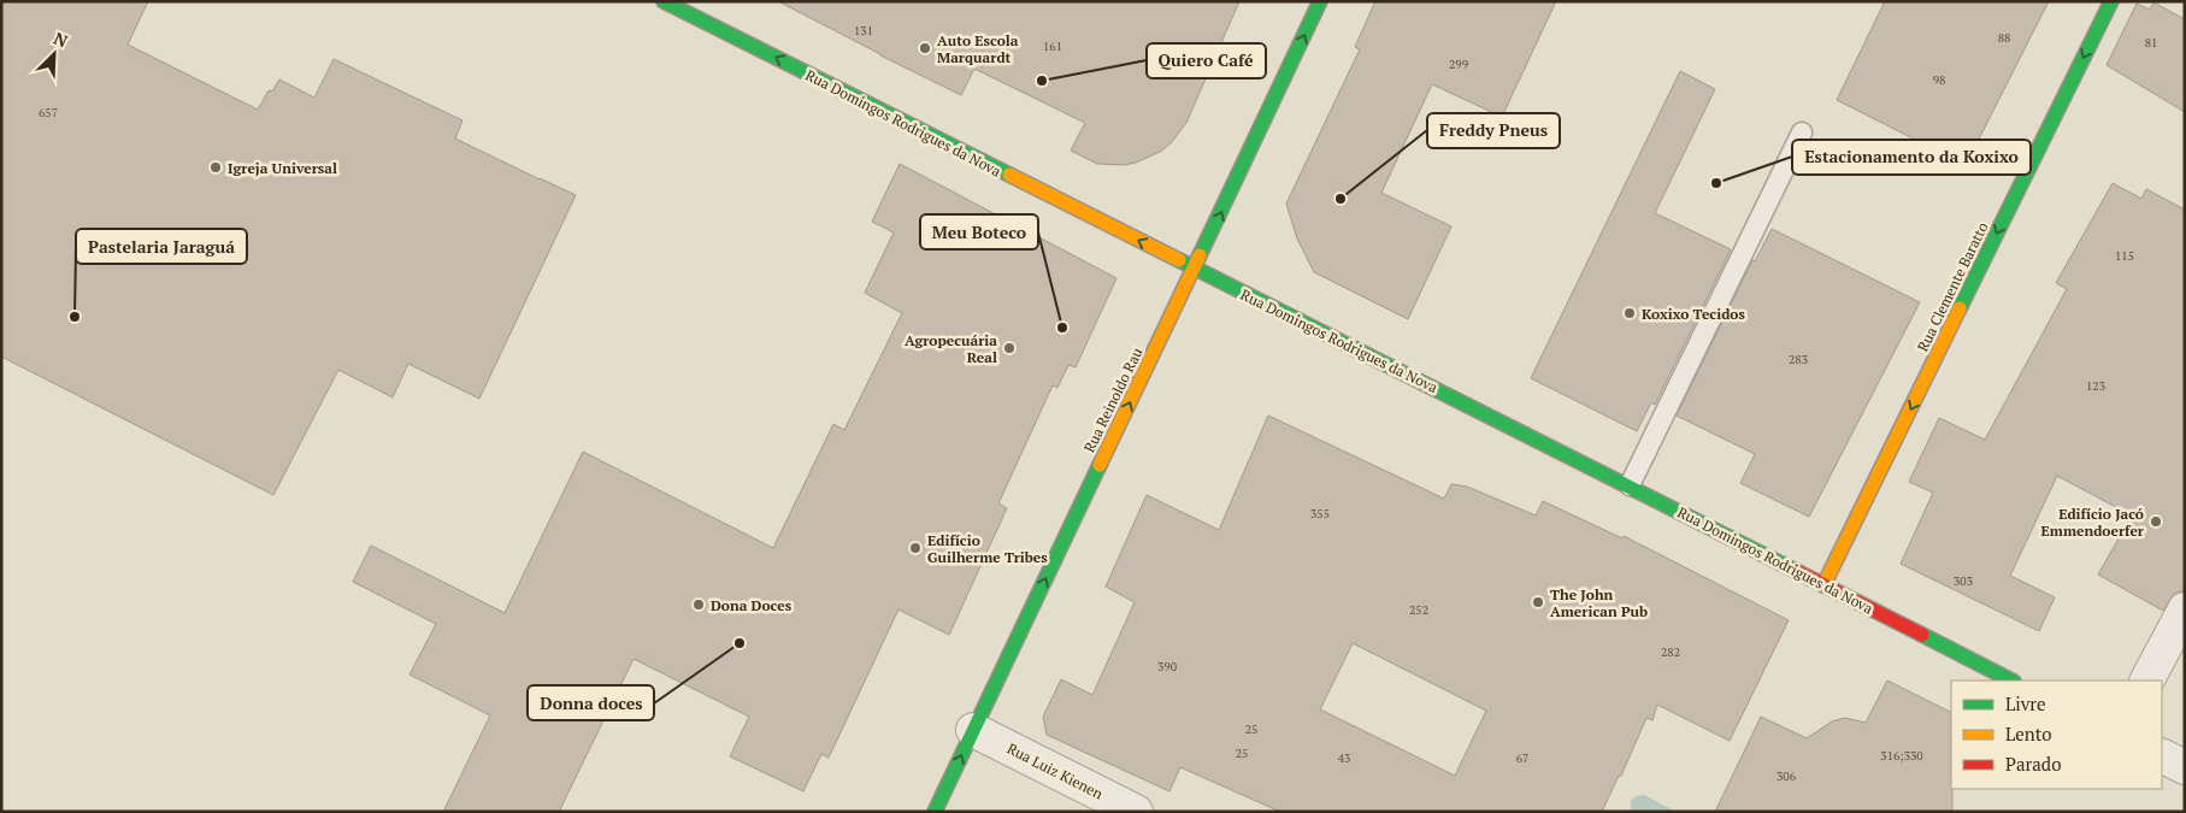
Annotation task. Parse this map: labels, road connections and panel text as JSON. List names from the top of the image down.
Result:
{
  "streets": {
    "street": [
      "Rua Domingos Rodrigues da Nova",
      "Rua Clemente Baratto",
      "Rua Reinoldo Rau",
      "Rua Luiz Kienen"
    ]
  },
  "crossings": [
    ["Rua Domingos Rodrigues da Nova", "Rua Clemente Baratto"],
    ["Rua Domingos Rodrigues da Nova", "Rua Reinoldo Rau"],
    ["Rua Reinoldo Rau", "Rua Luiz Kienen"]
  ],
  "one_way": ["Rua Domingos Rodrigues da Nova", "Rua Clemente Baratto", "Rua Reinoldo Rau"],
  "places": [
    "Auto Escola Marquardt",
    "Quiero Café",
    "Igreja Universal",
    "Estacionamento da Koxixo",
    "Freddy Pneus",
    "Koxixo Tecidos",
    "Pastelaria Jaraguá",
    "Meu Boteco",
    "Agropecuária Real",
    "Edifício Jacó Emmendoerfer",
    "Edifício Guilherme Tribes",
    "The John American Pub",
    "Dona Doces",
    "Donna doces"
  ],
  "house_numbers": [
    "131",
    "88",
    "81",
    "161",
    "299",
    "98",
    "657",
    "115",
    "283",
    "123",
    "355",
    "303",
    "252",
    "282",
    "390",
    "25",
    "25",
    "316;330",
    "43",
    "67",
    "306"
  ],
  "legend": ["Livre", "Lento", "Parado"],
  "north": "top right"
}
